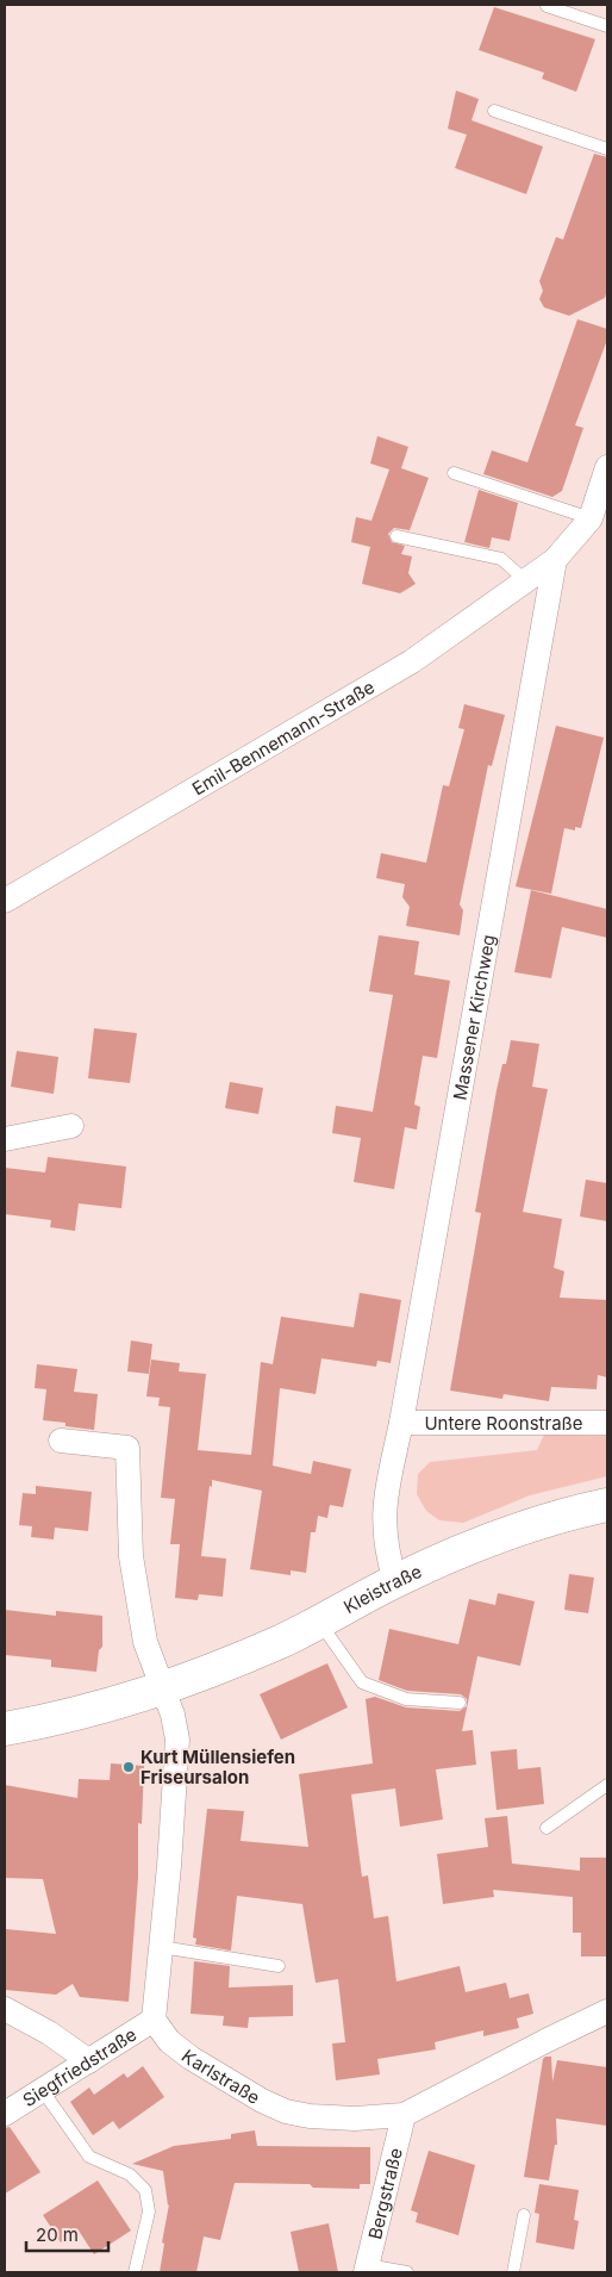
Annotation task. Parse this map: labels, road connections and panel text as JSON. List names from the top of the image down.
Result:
{
  "streets": {
    "main road": ["Kleistraße"],
    "street": [
      "Emil-Bennemann-Straße",
      "Massener Kirchweg",
      "Untere Roonstraße",
      "Siegfriedstraße",
      "Karlstraße",
      "Bergstraße"
    ]
  },
  "crossings": [
    ["Emil-Bennemann-Straße", "Massener Kirchweg"],
    ["Massener Kirchweg", "Untere Roonstraße"],
    ["Massener Kirchweg", "Kleistraße"],
    ["Siegfriedstraße", "Karlstraße"],
    ["Karlstraße", "Bergstraße"]
  ],
  "places": ["Kurt Müllensiefen Friseursalon"],
  "scale_bar": "20 m"
}
